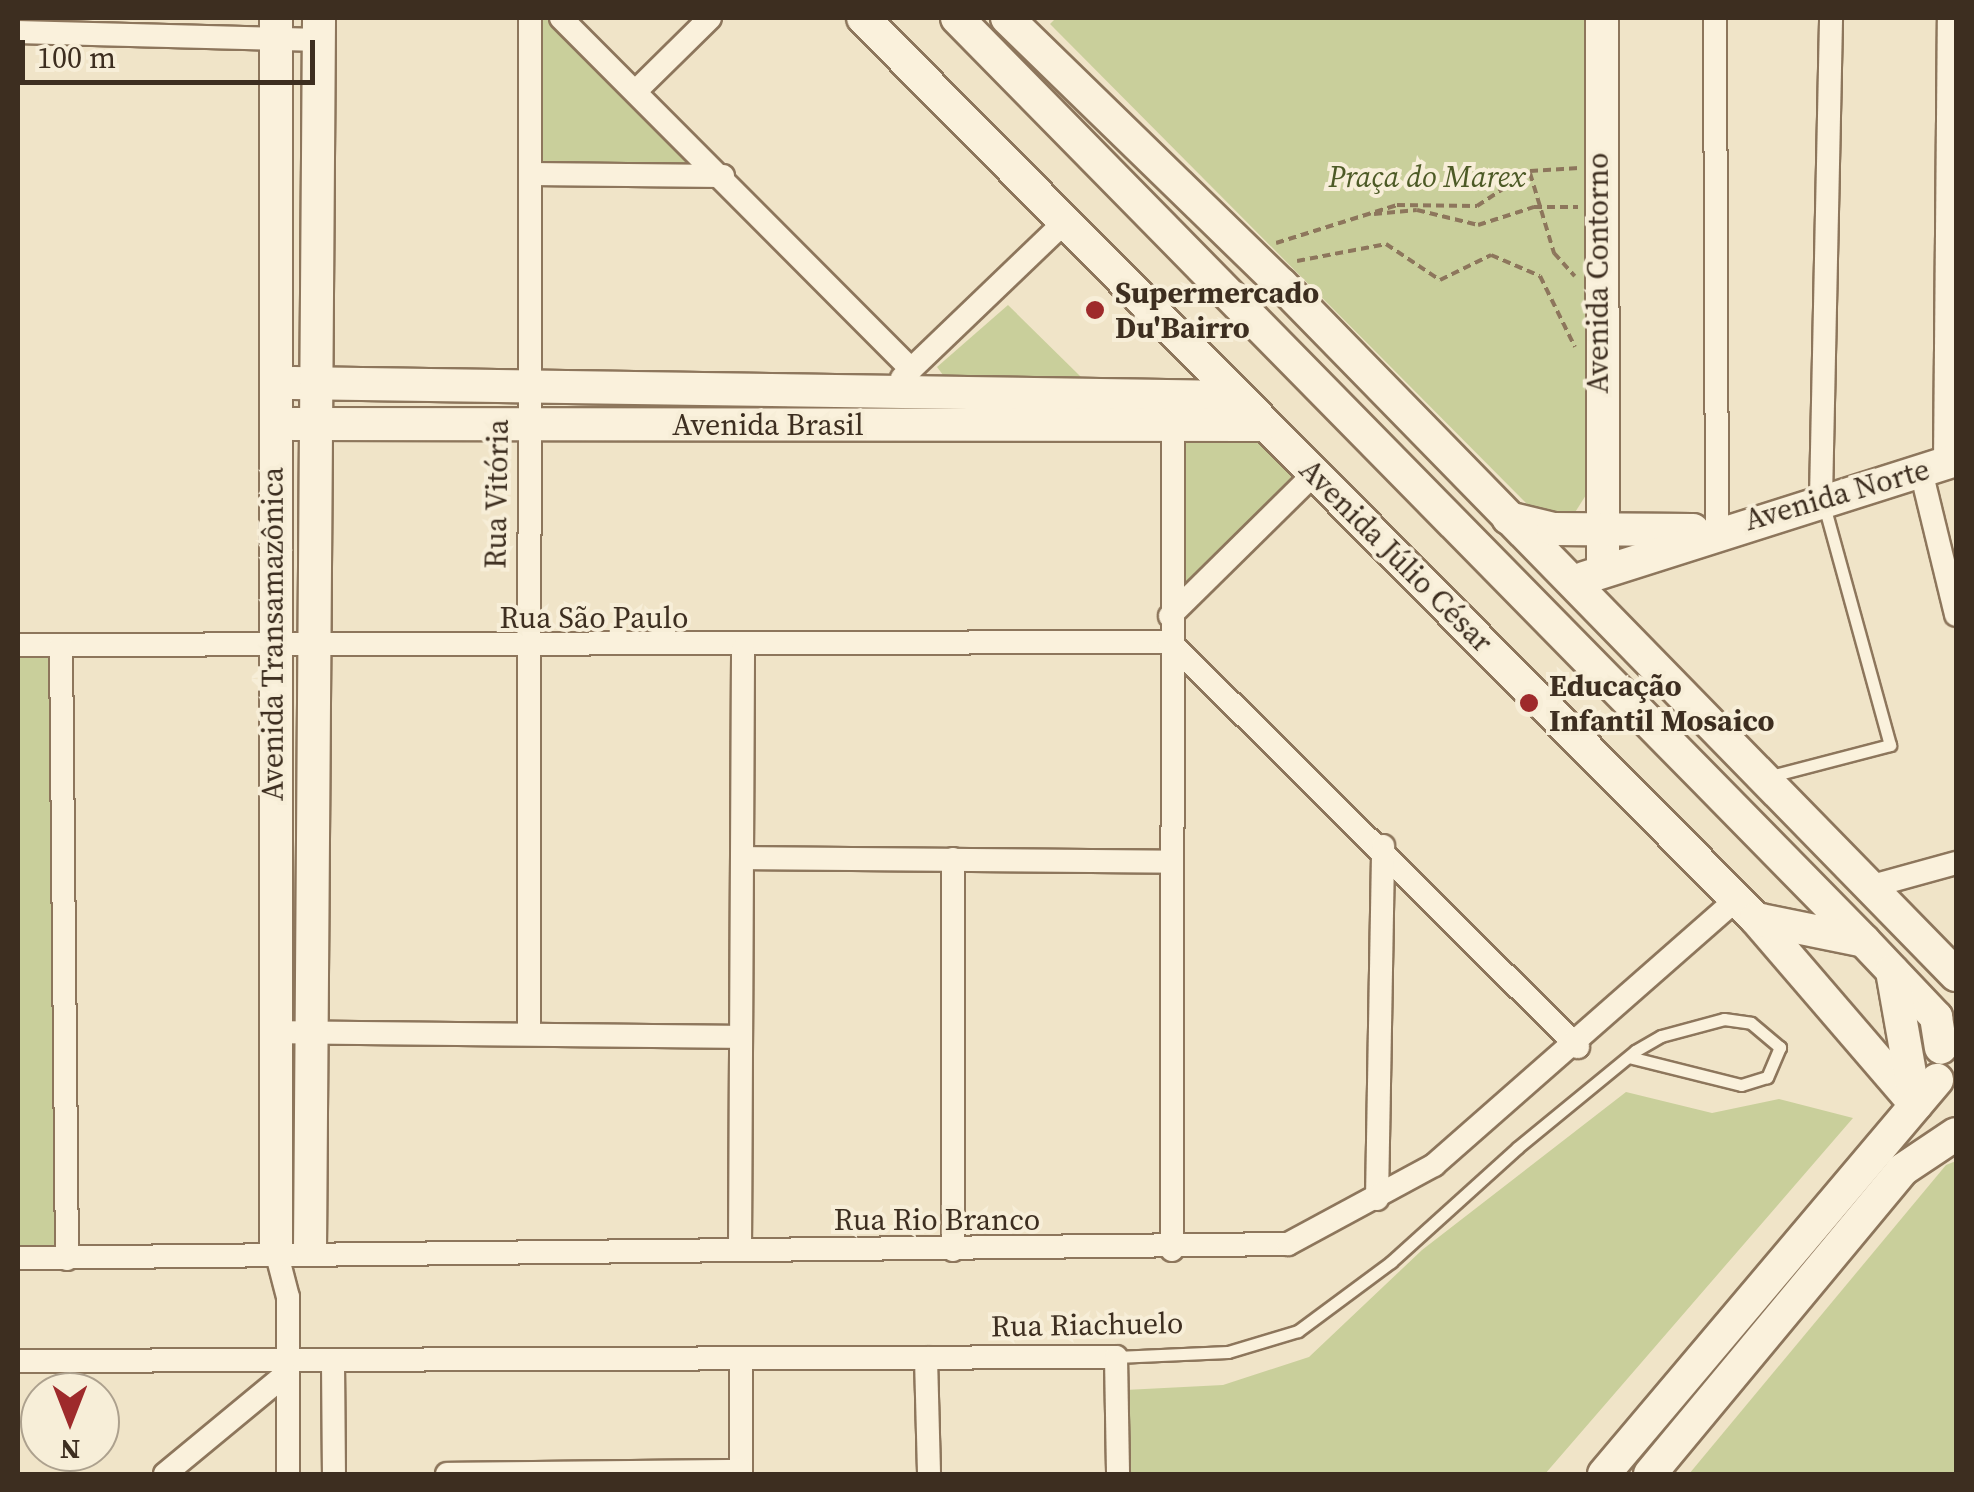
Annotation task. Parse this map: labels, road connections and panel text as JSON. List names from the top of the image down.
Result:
{
  "streets": {
    "street": [
      "Avenida Contorno",
      "Avenida Brasil",
      "Rua Vitória",
      "Avenida Norte",
      "Avenida Júlio César",
      "Rua São Paulo",
      "Avenida Transamazônica",
      "Rua Rio Branco",
      "Rua Riachuelo"
    ]
  },
  "crossings": [
    ["Avenida Brasil", "Rua Vitória"],
    ["Avenida Brasil", "Avenida Júlio César"],
    ["Avenida Brasil", "Avenida Transamazônica"],
    ["Rua Vitória", "Rua São Paulo"],
    ["Avenida Júlio César", "Rua Rio Branco"],
    ["Rua São Paulo", "Avenida Transamazônica"],
    ["Avenida Transamazônica", "Rua Rio Branco"]
  ],
  "parks": ["Praça do Marex"],
  "places": ["Supermercado Du'Bairro", "Educação Infantil Mosaico"],
  "scale_bar": "100 m",
  "north": "bottom"
}
